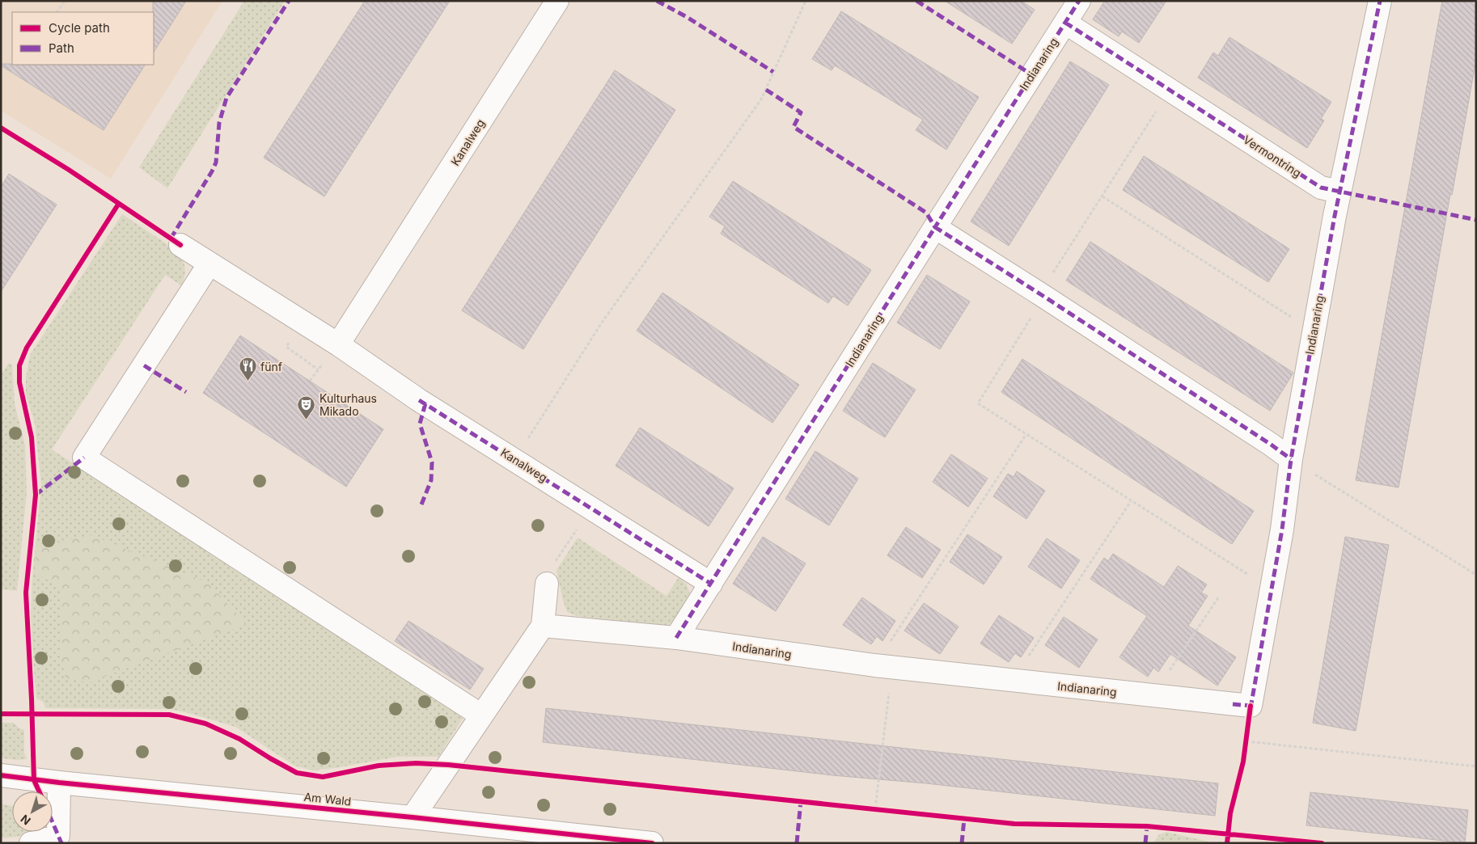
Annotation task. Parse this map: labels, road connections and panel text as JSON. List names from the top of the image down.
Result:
{
  "streets": {
    "street": [
      "Indianaring",
      "Kanalweg",
      "Vermontring",
      "Am Wald"
    ]
  },
  "crossings": [
    ["Indianaring", "Kanalweg"],
    ["Indianaring", "Vermontring"]
  ],
  "places": {
    "restaurant": ["fünf"],
    "theatre": ["Kulturhaus Mikado"]
  },
  "legend": ["Cycle path", "Path"],
  "north": "bottom left"
}
